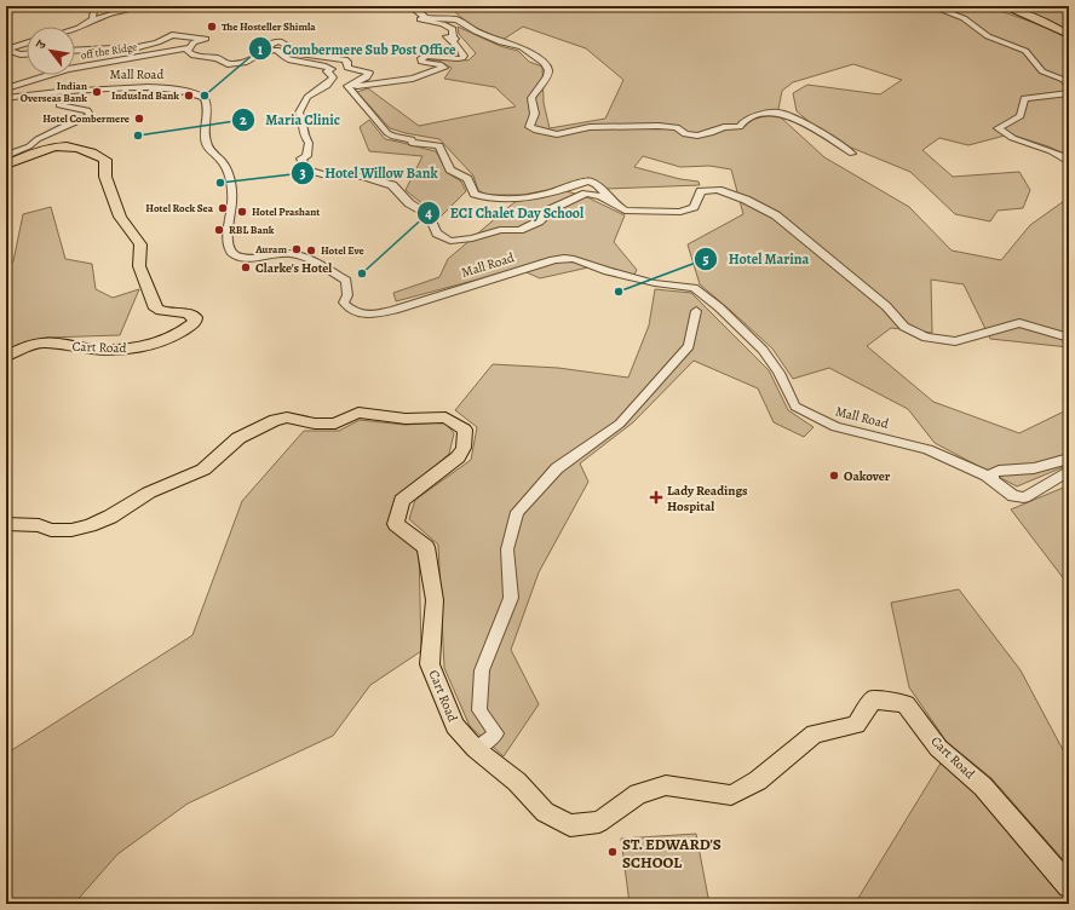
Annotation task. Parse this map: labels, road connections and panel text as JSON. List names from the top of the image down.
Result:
{
  "streets": {
    "main road": ["Cart Road"],
    "street": ["off the Ridge", "Mall Road"]
  },
  "places": {
    "other": [
      "The Hosteller Shimla",
      "Indian Overseas Bank",
      "IndusInd Bank",
      "Combermere Sub Post Office",
      "Hotel Combermere",
      "Maria Clinic",
      "Hotel Willow Bank",
      "Hotel Rock Sea",
      "Hotel Prashant",
      "RBL Bank",
      "Auram",
      "Hotel Eve",
      "Clarke's Hotel",
      "ECI Chalet Day School",
      "Hotel Marina",
      "Oakover",
      "ST. EDWARD'S SCHOOL"
    ],
    "health": ["Lady Readings Hospital"]
  },
  "north": "top left"
}
